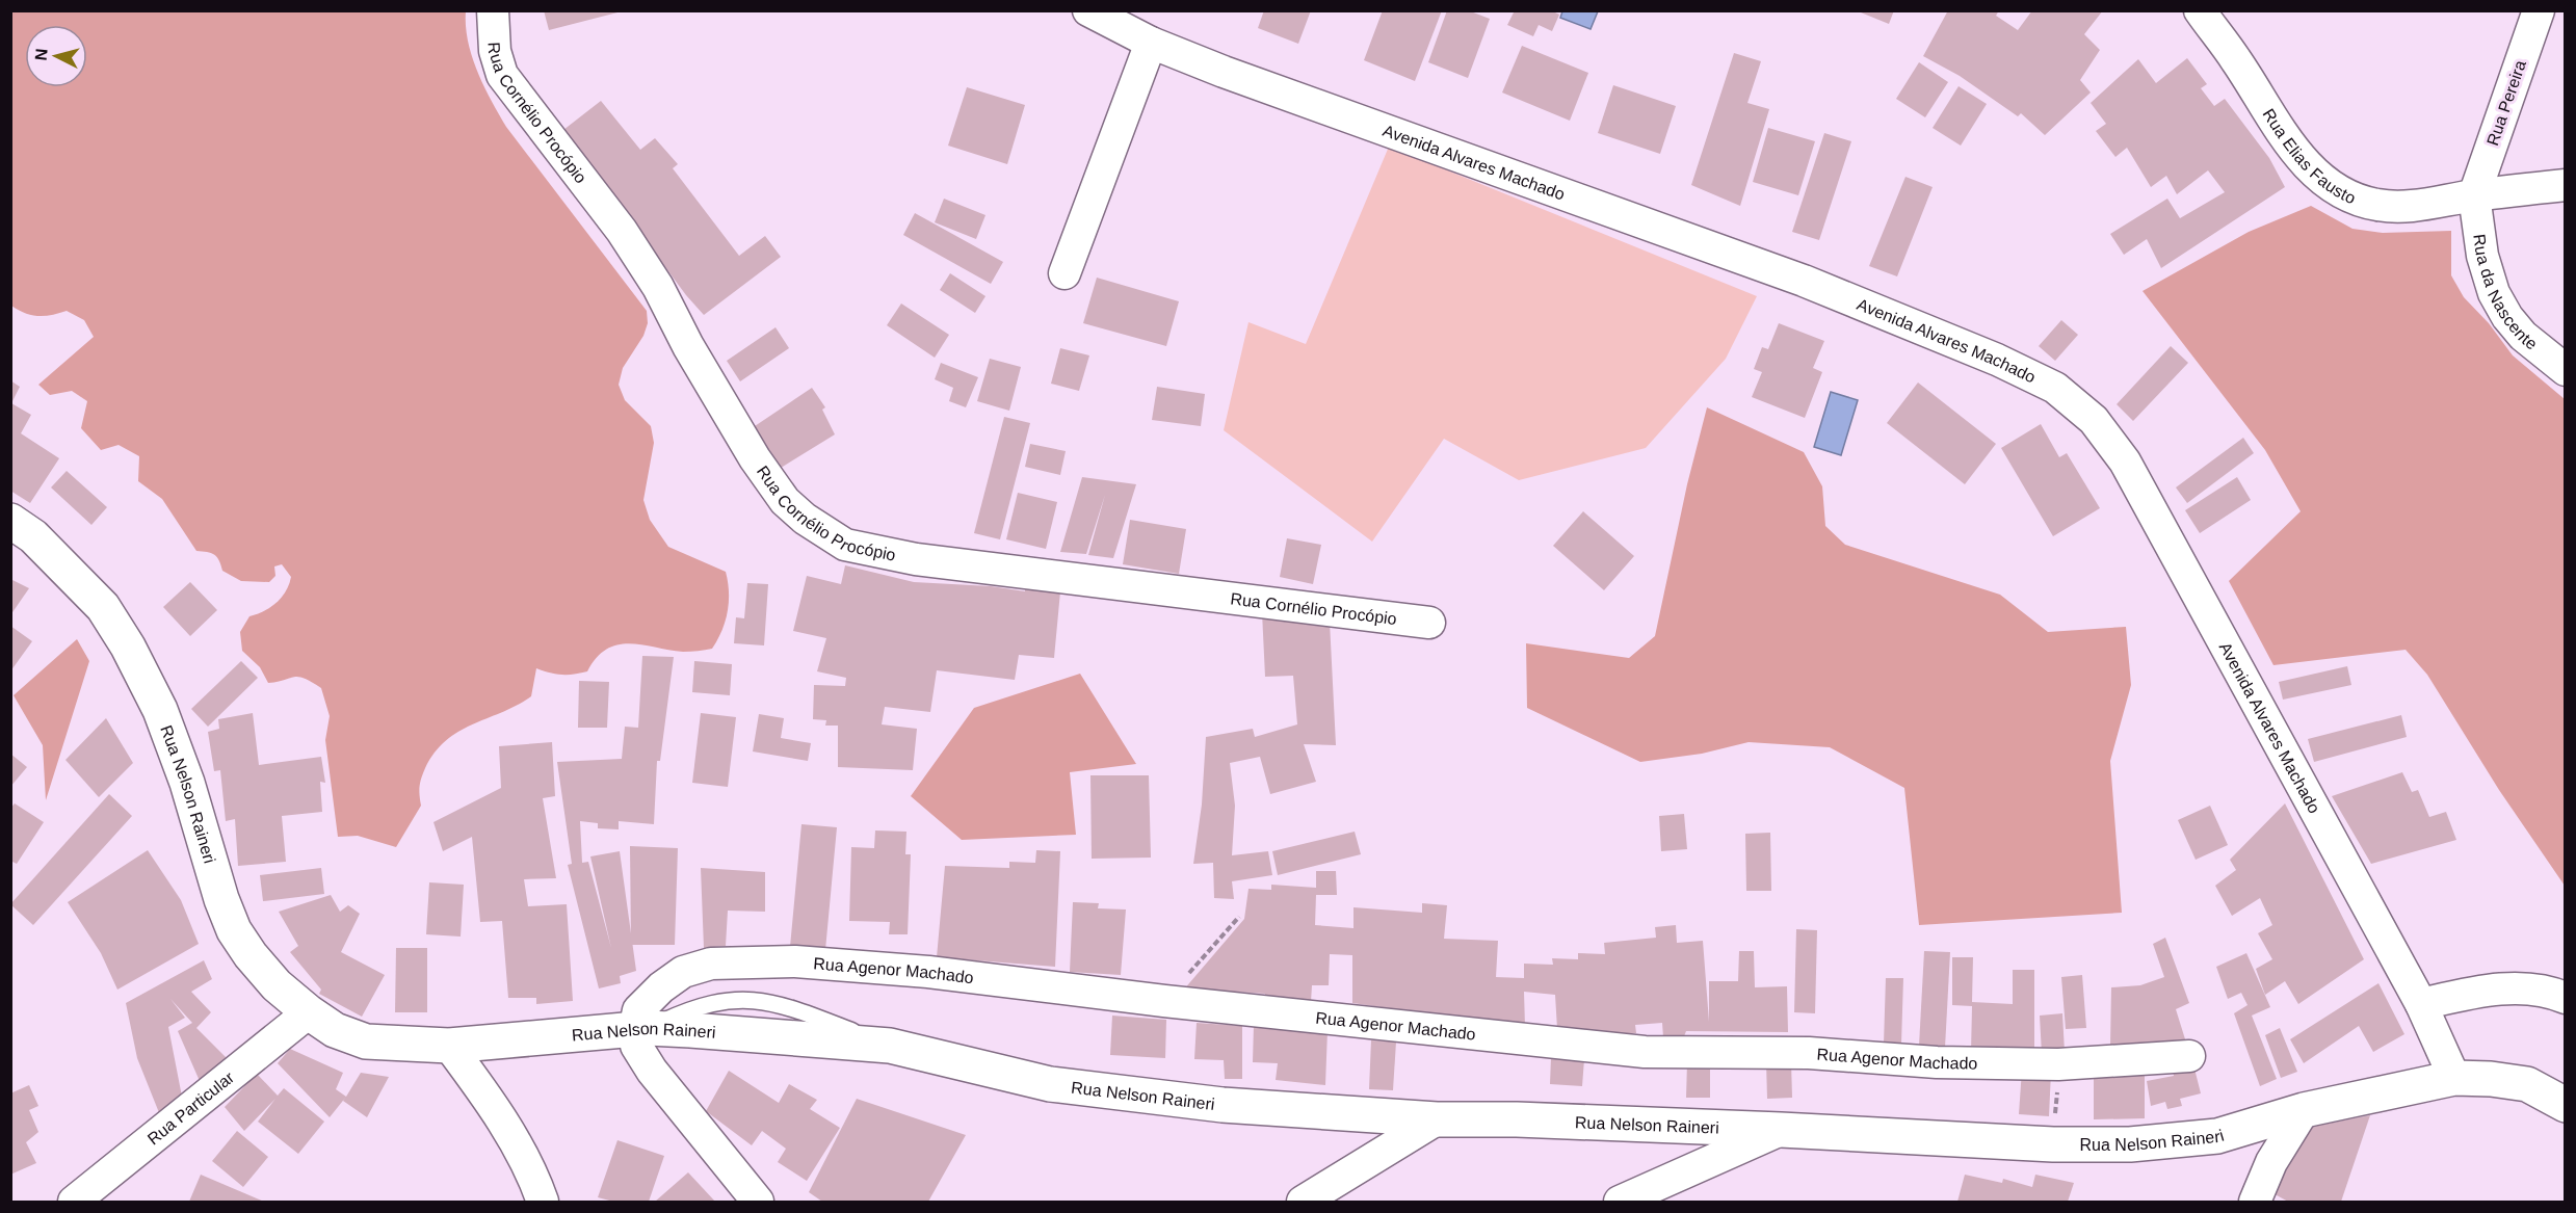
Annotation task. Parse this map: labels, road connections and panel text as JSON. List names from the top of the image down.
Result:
{
  "streets": {
    "main road": ["Rua Nelson Raineri"],
    "street": [
      "Rua Pereira",
      "Rua Cornélio Procópio",
      "Rua Elias Fausto",
      "Avenida Alvares Machado",
      "Rua da Nascente",
      "Rua Agenor Machado",
      "Rua Particular"
    ]
  },
  "crossings": [
    ["Rua Pereira", "Rua Elias Fausto"],
    ["Rua Pereira", "Rua da Nascente"],
    ["Rua Elias Fausto", "Rua da Nascente"],
    ["Avenida Alvares Machado", "Rua Nelson Raineri"],
    ["Rua Nelson Raineri", "Rua Agenor Machado"],
    ["Rua Nelson Raineri", "Rua Particular"]
  ],
  "north": "left"
}
